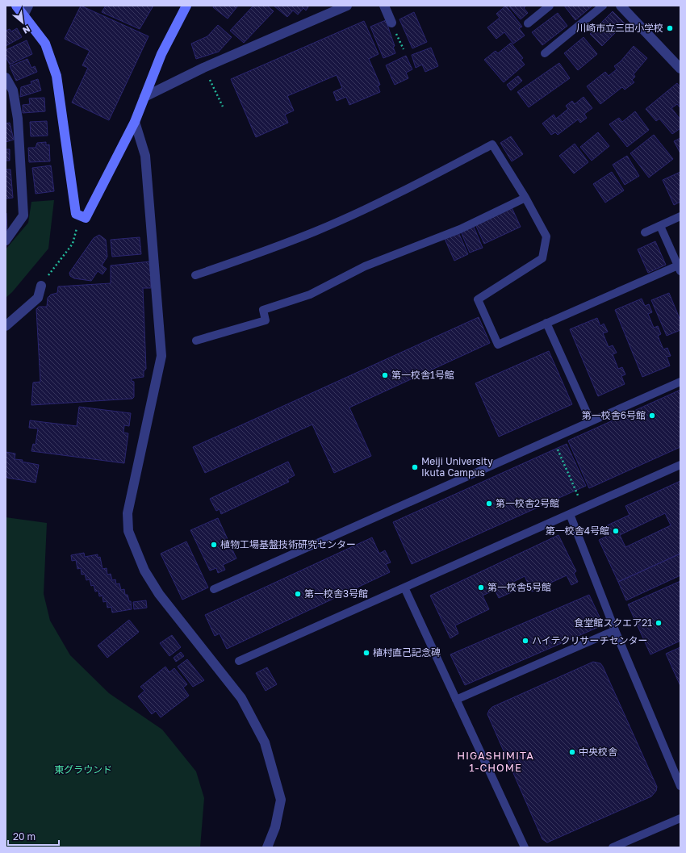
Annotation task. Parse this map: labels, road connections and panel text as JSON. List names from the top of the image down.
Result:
{
  "districts": ["HIGASHIMITA 1-CHOME"],
  "parks": ["東グラウンド"],
  "places": [
    "川崎市立三田小学校",
    "第一校舎1号館",
    "第一校舎6号館",
    "Meiji University Ikuta Campus",
    "第一校舎2号館",
    "第一校舎4号館",
    "植物工場基盤技術研究センター",
    "第一校舎5号館",
    "第一校舎3号館",
    "食堂館スクエア21",
    "ハイテクリサーチセンター",
    "植村直己記念碑",
    "中央校舎"
  ],
  "scale_bar": "20 m",
  "north": "bottom right"
}
